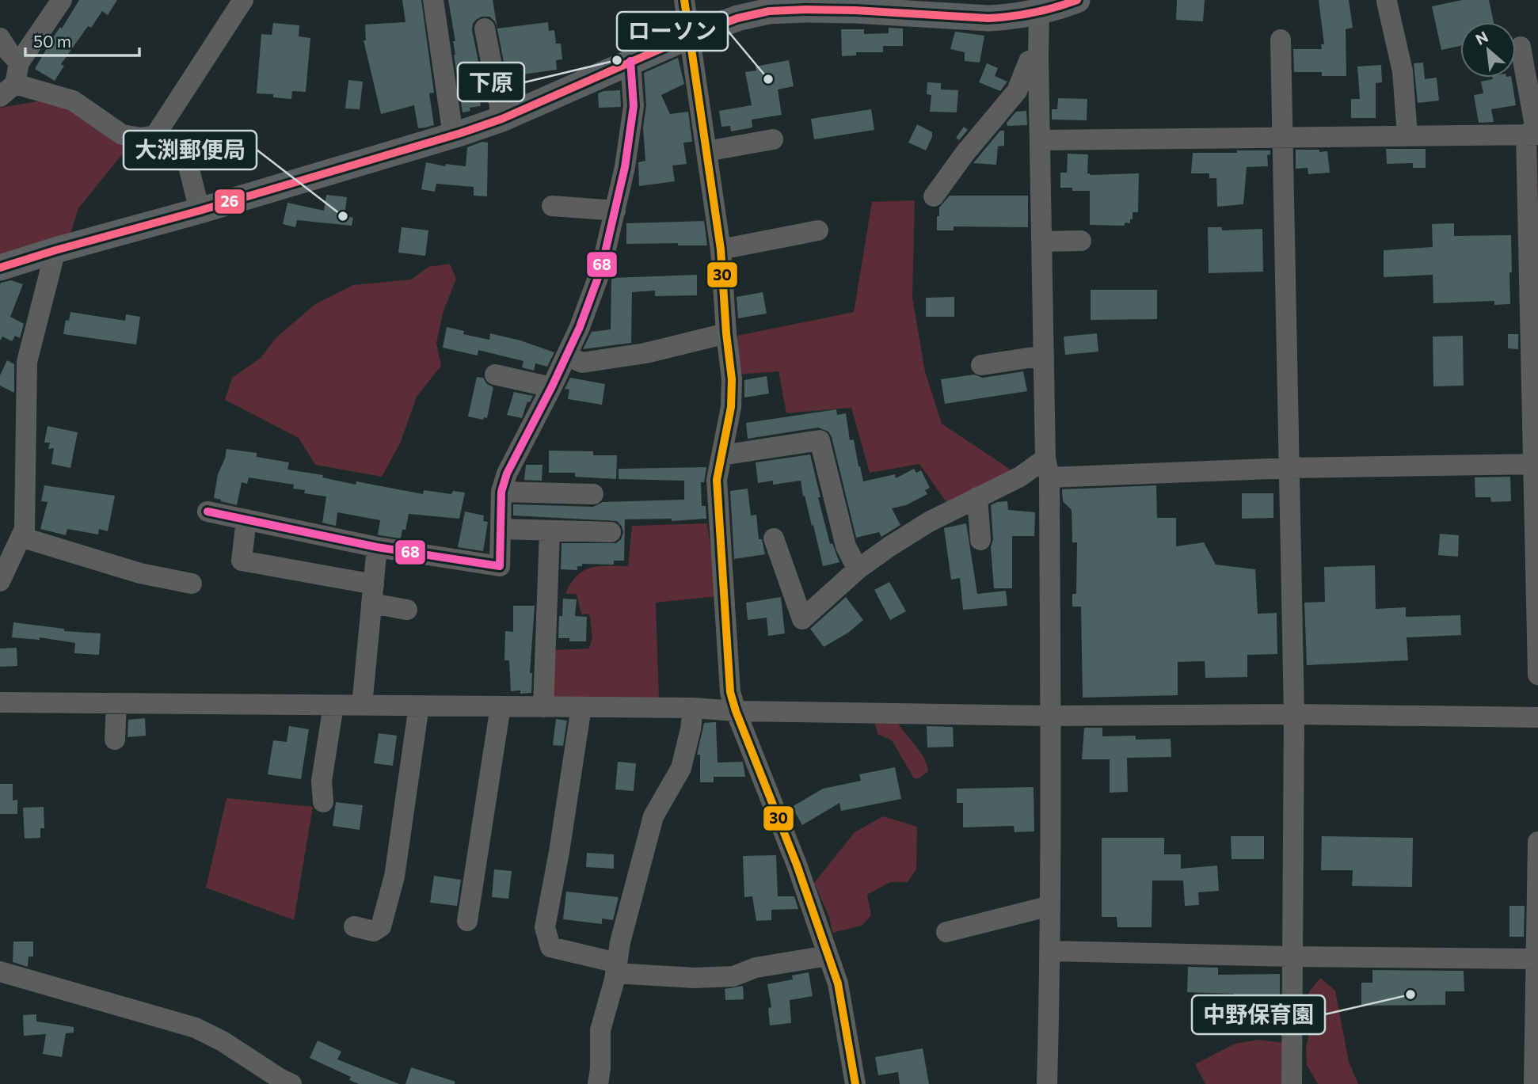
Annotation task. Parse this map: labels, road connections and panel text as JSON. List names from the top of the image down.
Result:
{
  "places": [
    "下原",
    "ローソン",
    "大渕郵便局",
    "中野保育園"
  ],
  "lines": ["transit line 26", "transit line 30", "transit line 68"],
  "scale_bar": "50 m",
  "north": "top left"
}
